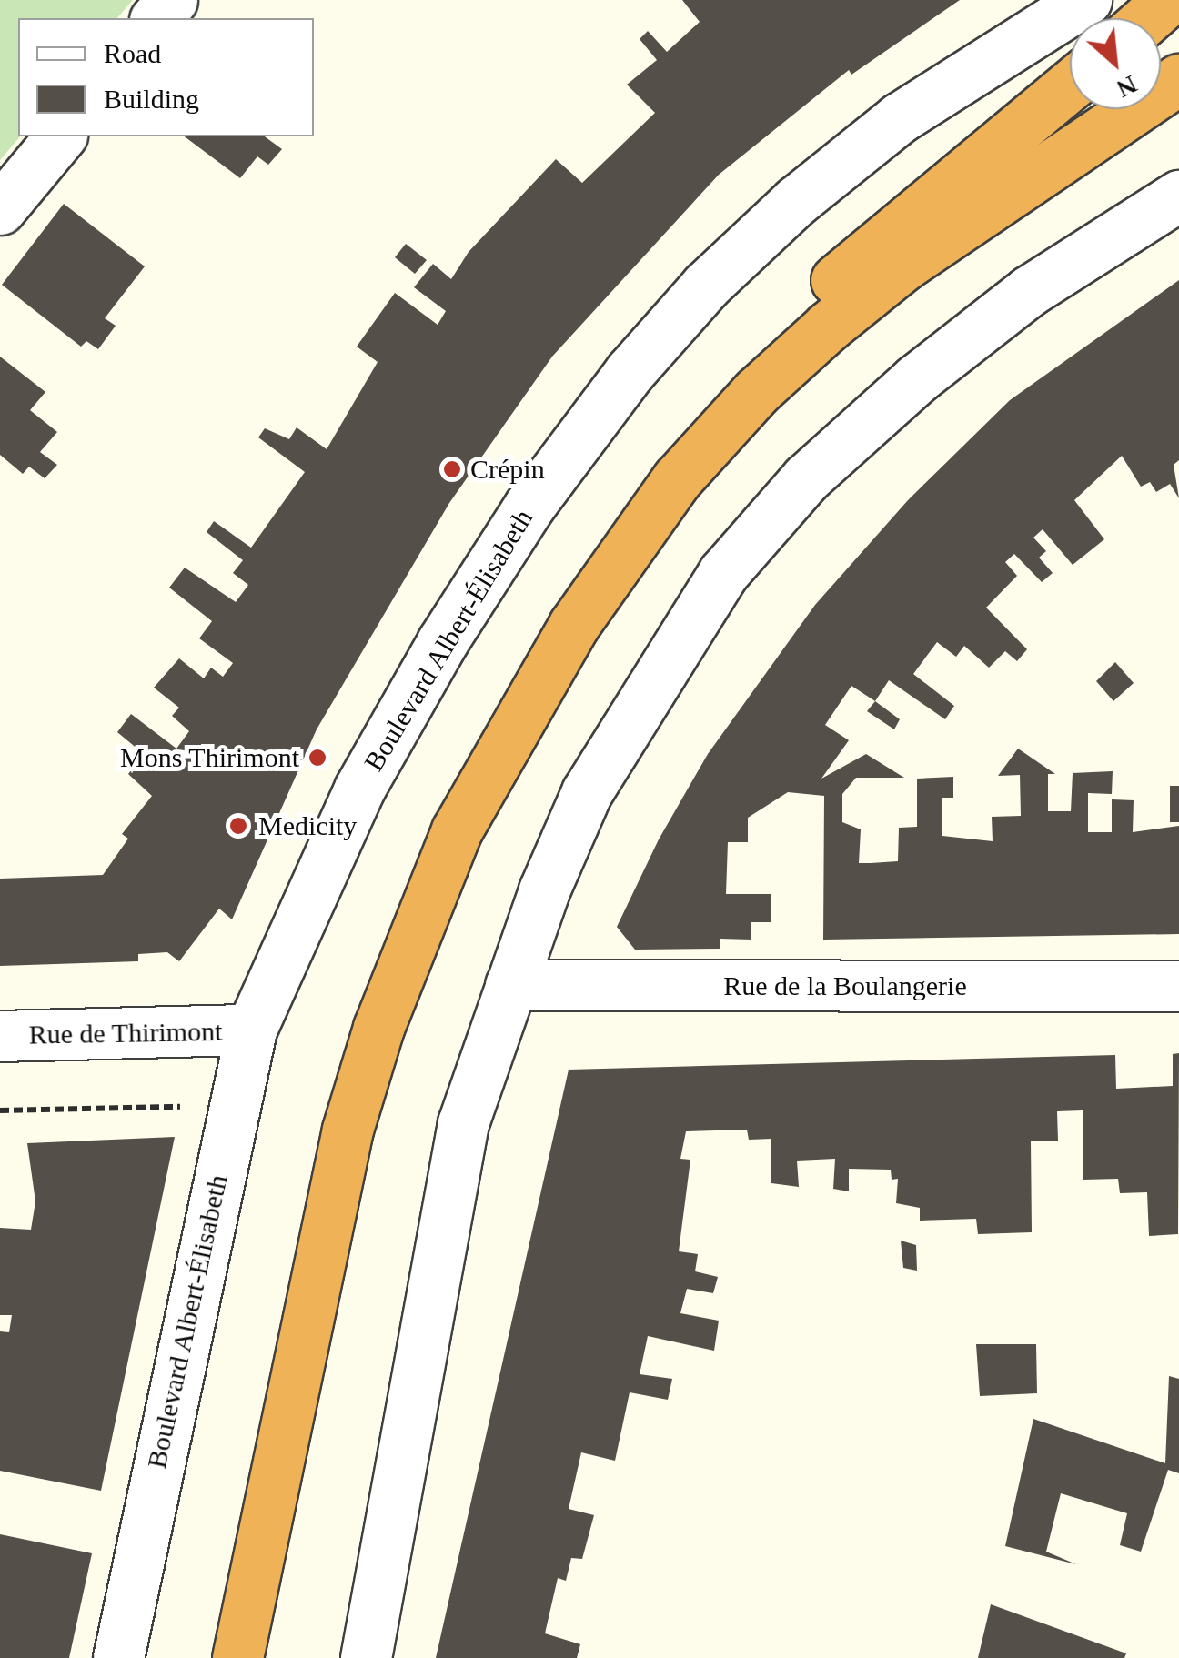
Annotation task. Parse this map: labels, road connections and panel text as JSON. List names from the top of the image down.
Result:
{
  "streets": {
    "street": ["Boulevard Albert-Élisabeth", "Rue de la Boulangerie", "Rue de Thirimont"]
  },
  "crossings": [
    ["Boulevard Albert-Élisabeth", "Rue de Thirimont"]
  ],
  "places": ["Crépin", "Mons Thirimont", "Medicity"],
  "legend": ["Road", "Building"],
  "north": "bottom right"
}
